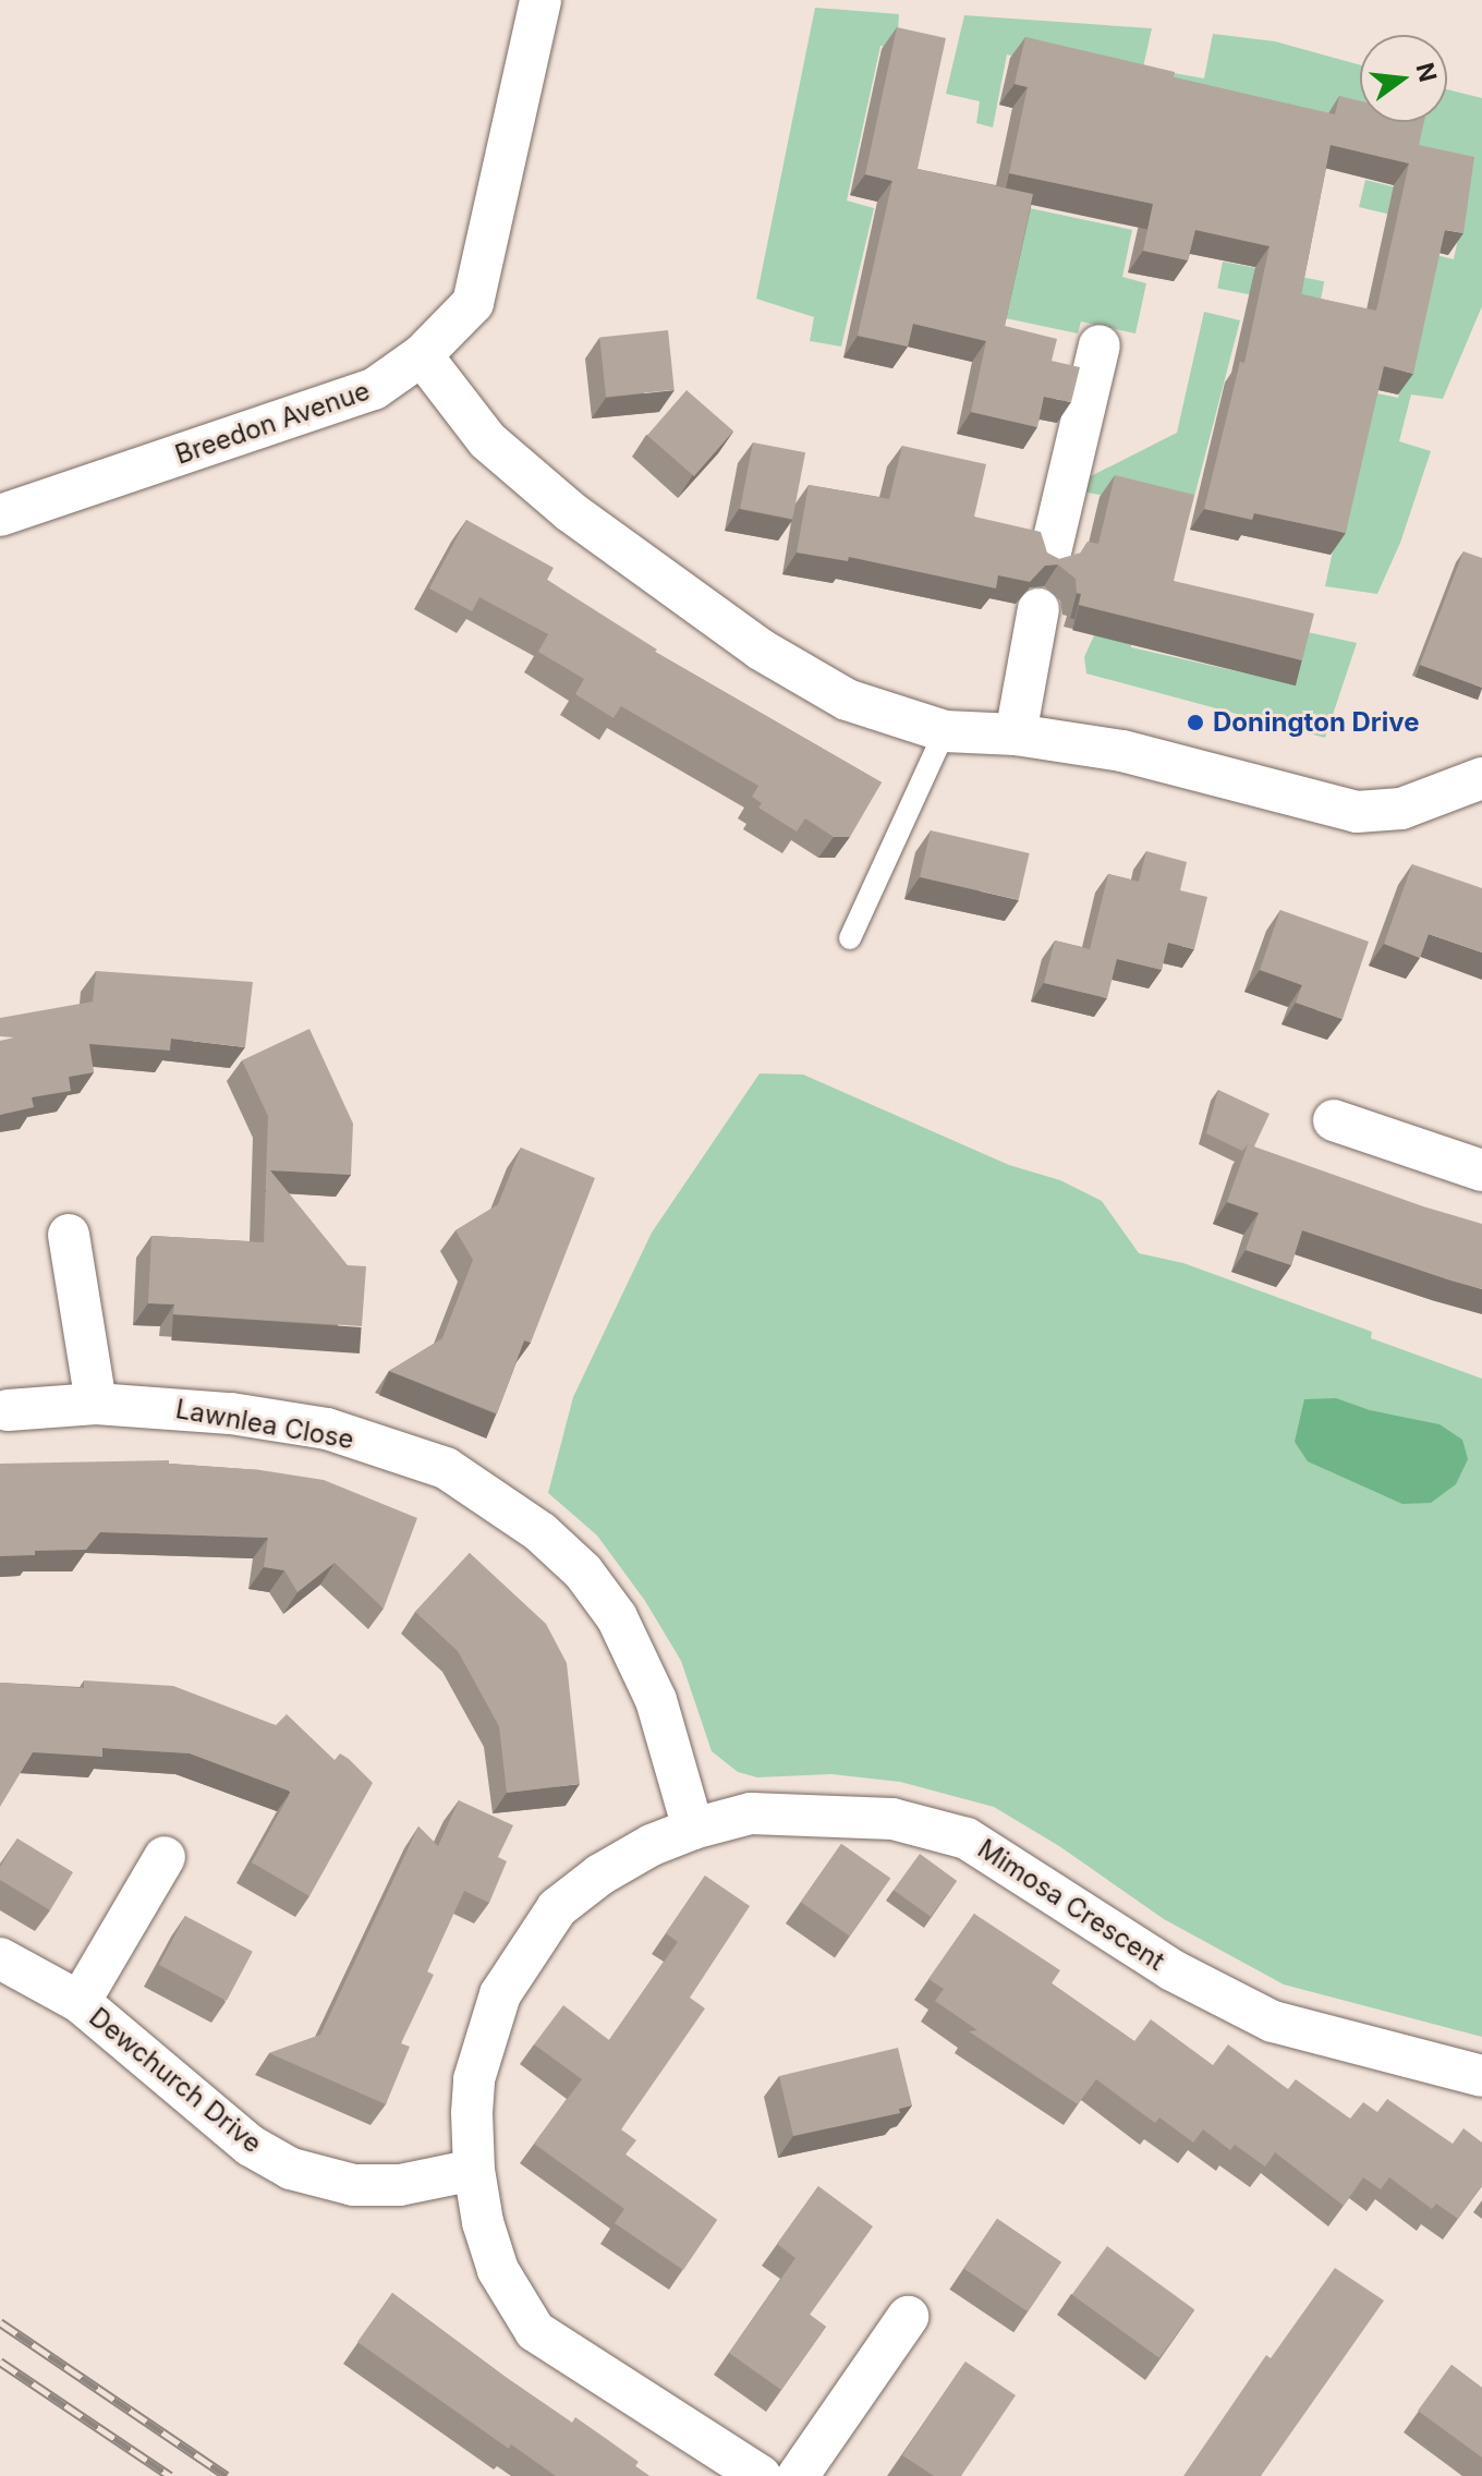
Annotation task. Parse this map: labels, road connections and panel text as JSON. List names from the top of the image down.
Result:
{
  "streets": {
    "street": [
      "Breedon Avenue",
      "Lawnlea Close",
      "Mimosa Crescent",
      "Dewchurch Drive"
    ]
  },
  "crossings": [
    ["Lawnlea Close", "Mimosa Crescent"],
    ["Mimosa Crescent", "Dewchurch Drive"]
  ],
  "places": ["Donington Drive"],
  "north": "right"
}
